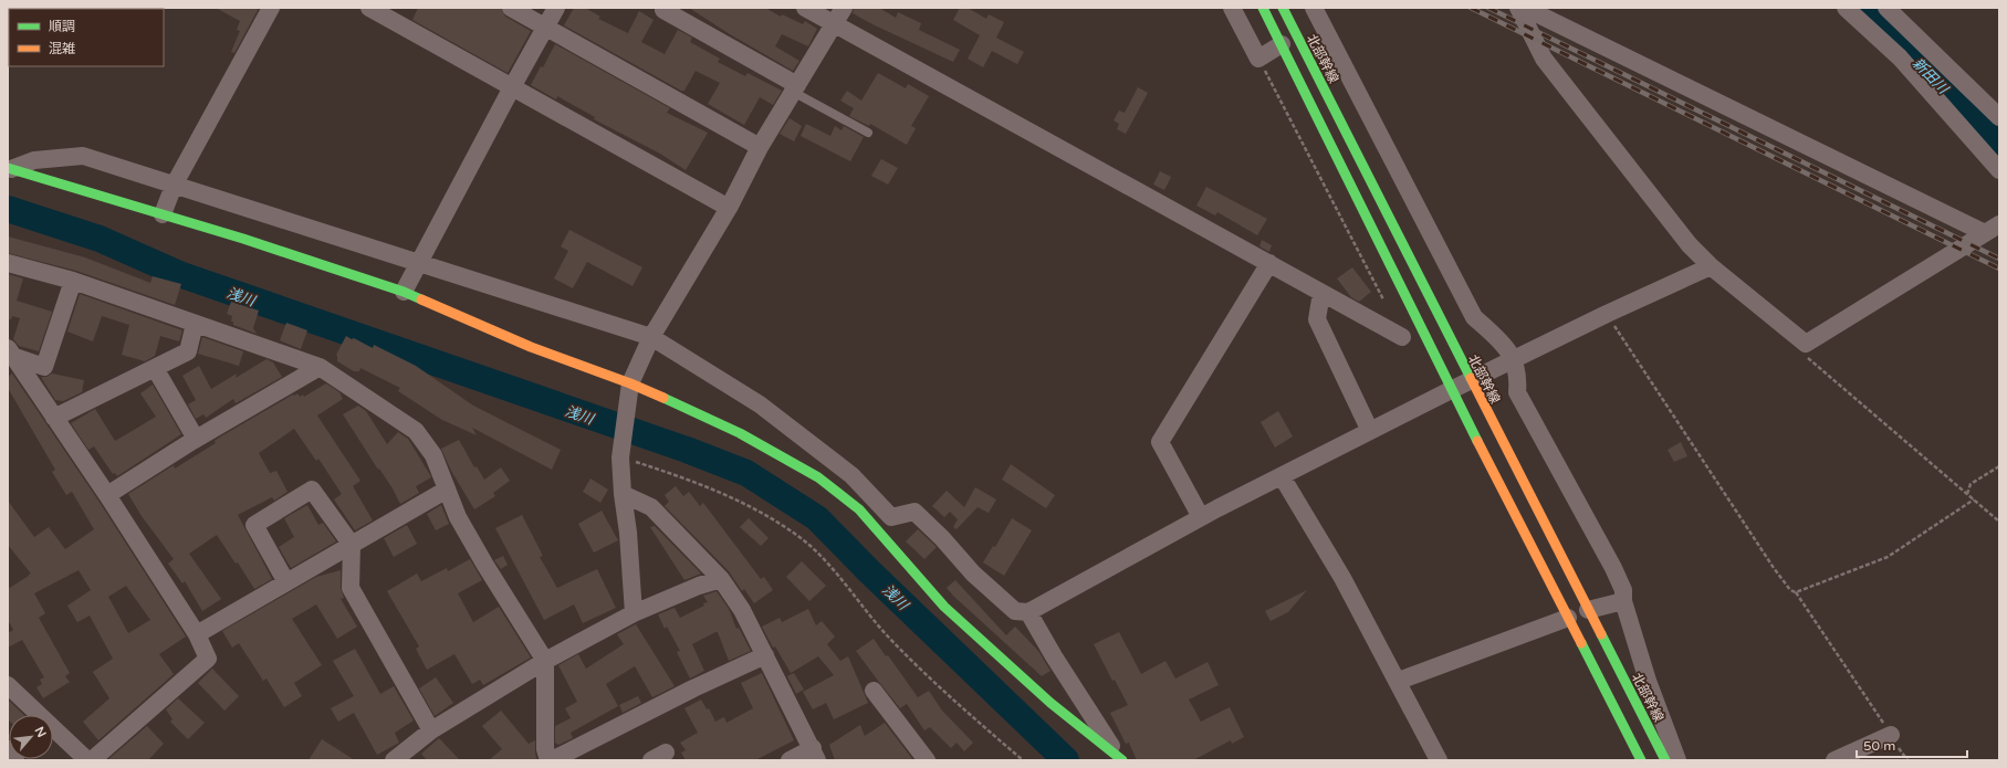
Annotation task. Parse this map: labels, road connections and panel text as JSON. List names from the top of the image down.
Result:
{
  "streets": {
    "street": ["北部幹線"]
  },
  "water": ["新田川", "浅川"],
  "legend": ["順調", "混雑"],
  "scale_bar": "50 m",
  "north": "top right"
}
